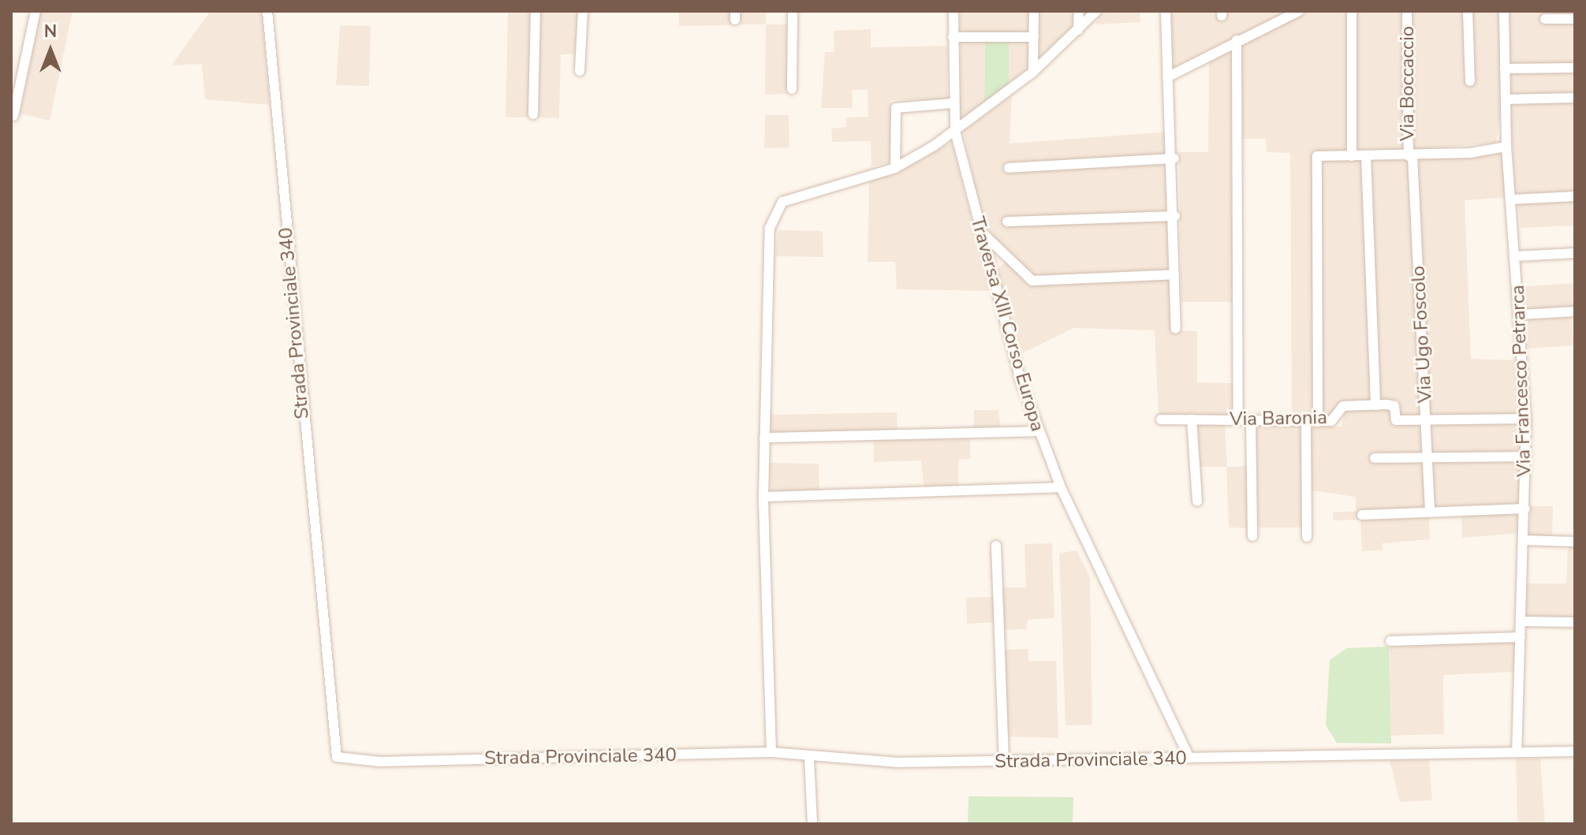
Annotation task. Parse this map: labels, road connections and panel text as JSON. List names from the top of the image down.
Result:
{
  "streets": {
    "street": [
      "Via Boccaccio",
      "Strada Provinciale 340",
      "Traversa XIII Corso Europa",
      "Via Ugo Foscolo",
      "Via Francesco Petrarca",
      "Via Baronia"
    ]
  },
  "crossings": [
    ["Via Boccaccio", "Via Ugo Foscolo"],
    ["Strada Provinciale 340", "Traversa XIII Corso Europa"],
    ["Strada Provinciale 340", "Via Francesco Petrarca"]
  ],
  "north": "top"
}
